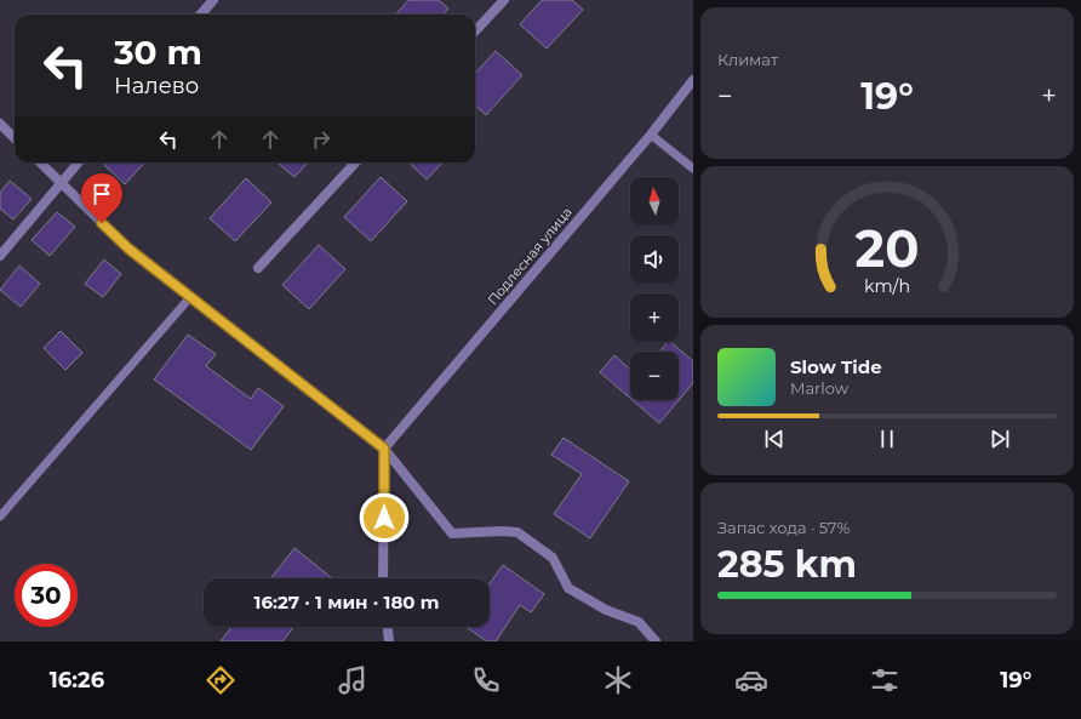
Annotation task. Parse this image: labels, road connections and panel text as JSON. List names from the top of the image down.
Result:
{
  "streets": {
    "street": ["Подлесная улица"]
  },
  "north": "top",
  "page": {
    "tile": [
      "Климат",
      ["Запас хода · 57%", "285 km"]
    ],
    "turn": ["30 m", "Налево"],
    "heat": ["−", "19°", "+"],
    "map_buttons": ["+", "−"],
    "song": ["Slow Tide", "Marlow"],
    "limit": "30",
    "trip": "16:27 · 1 мин · 180 m",
    "tabs": ["16:26", "19°"],
    "gauge": ["20", "km/h"]
  }
}
